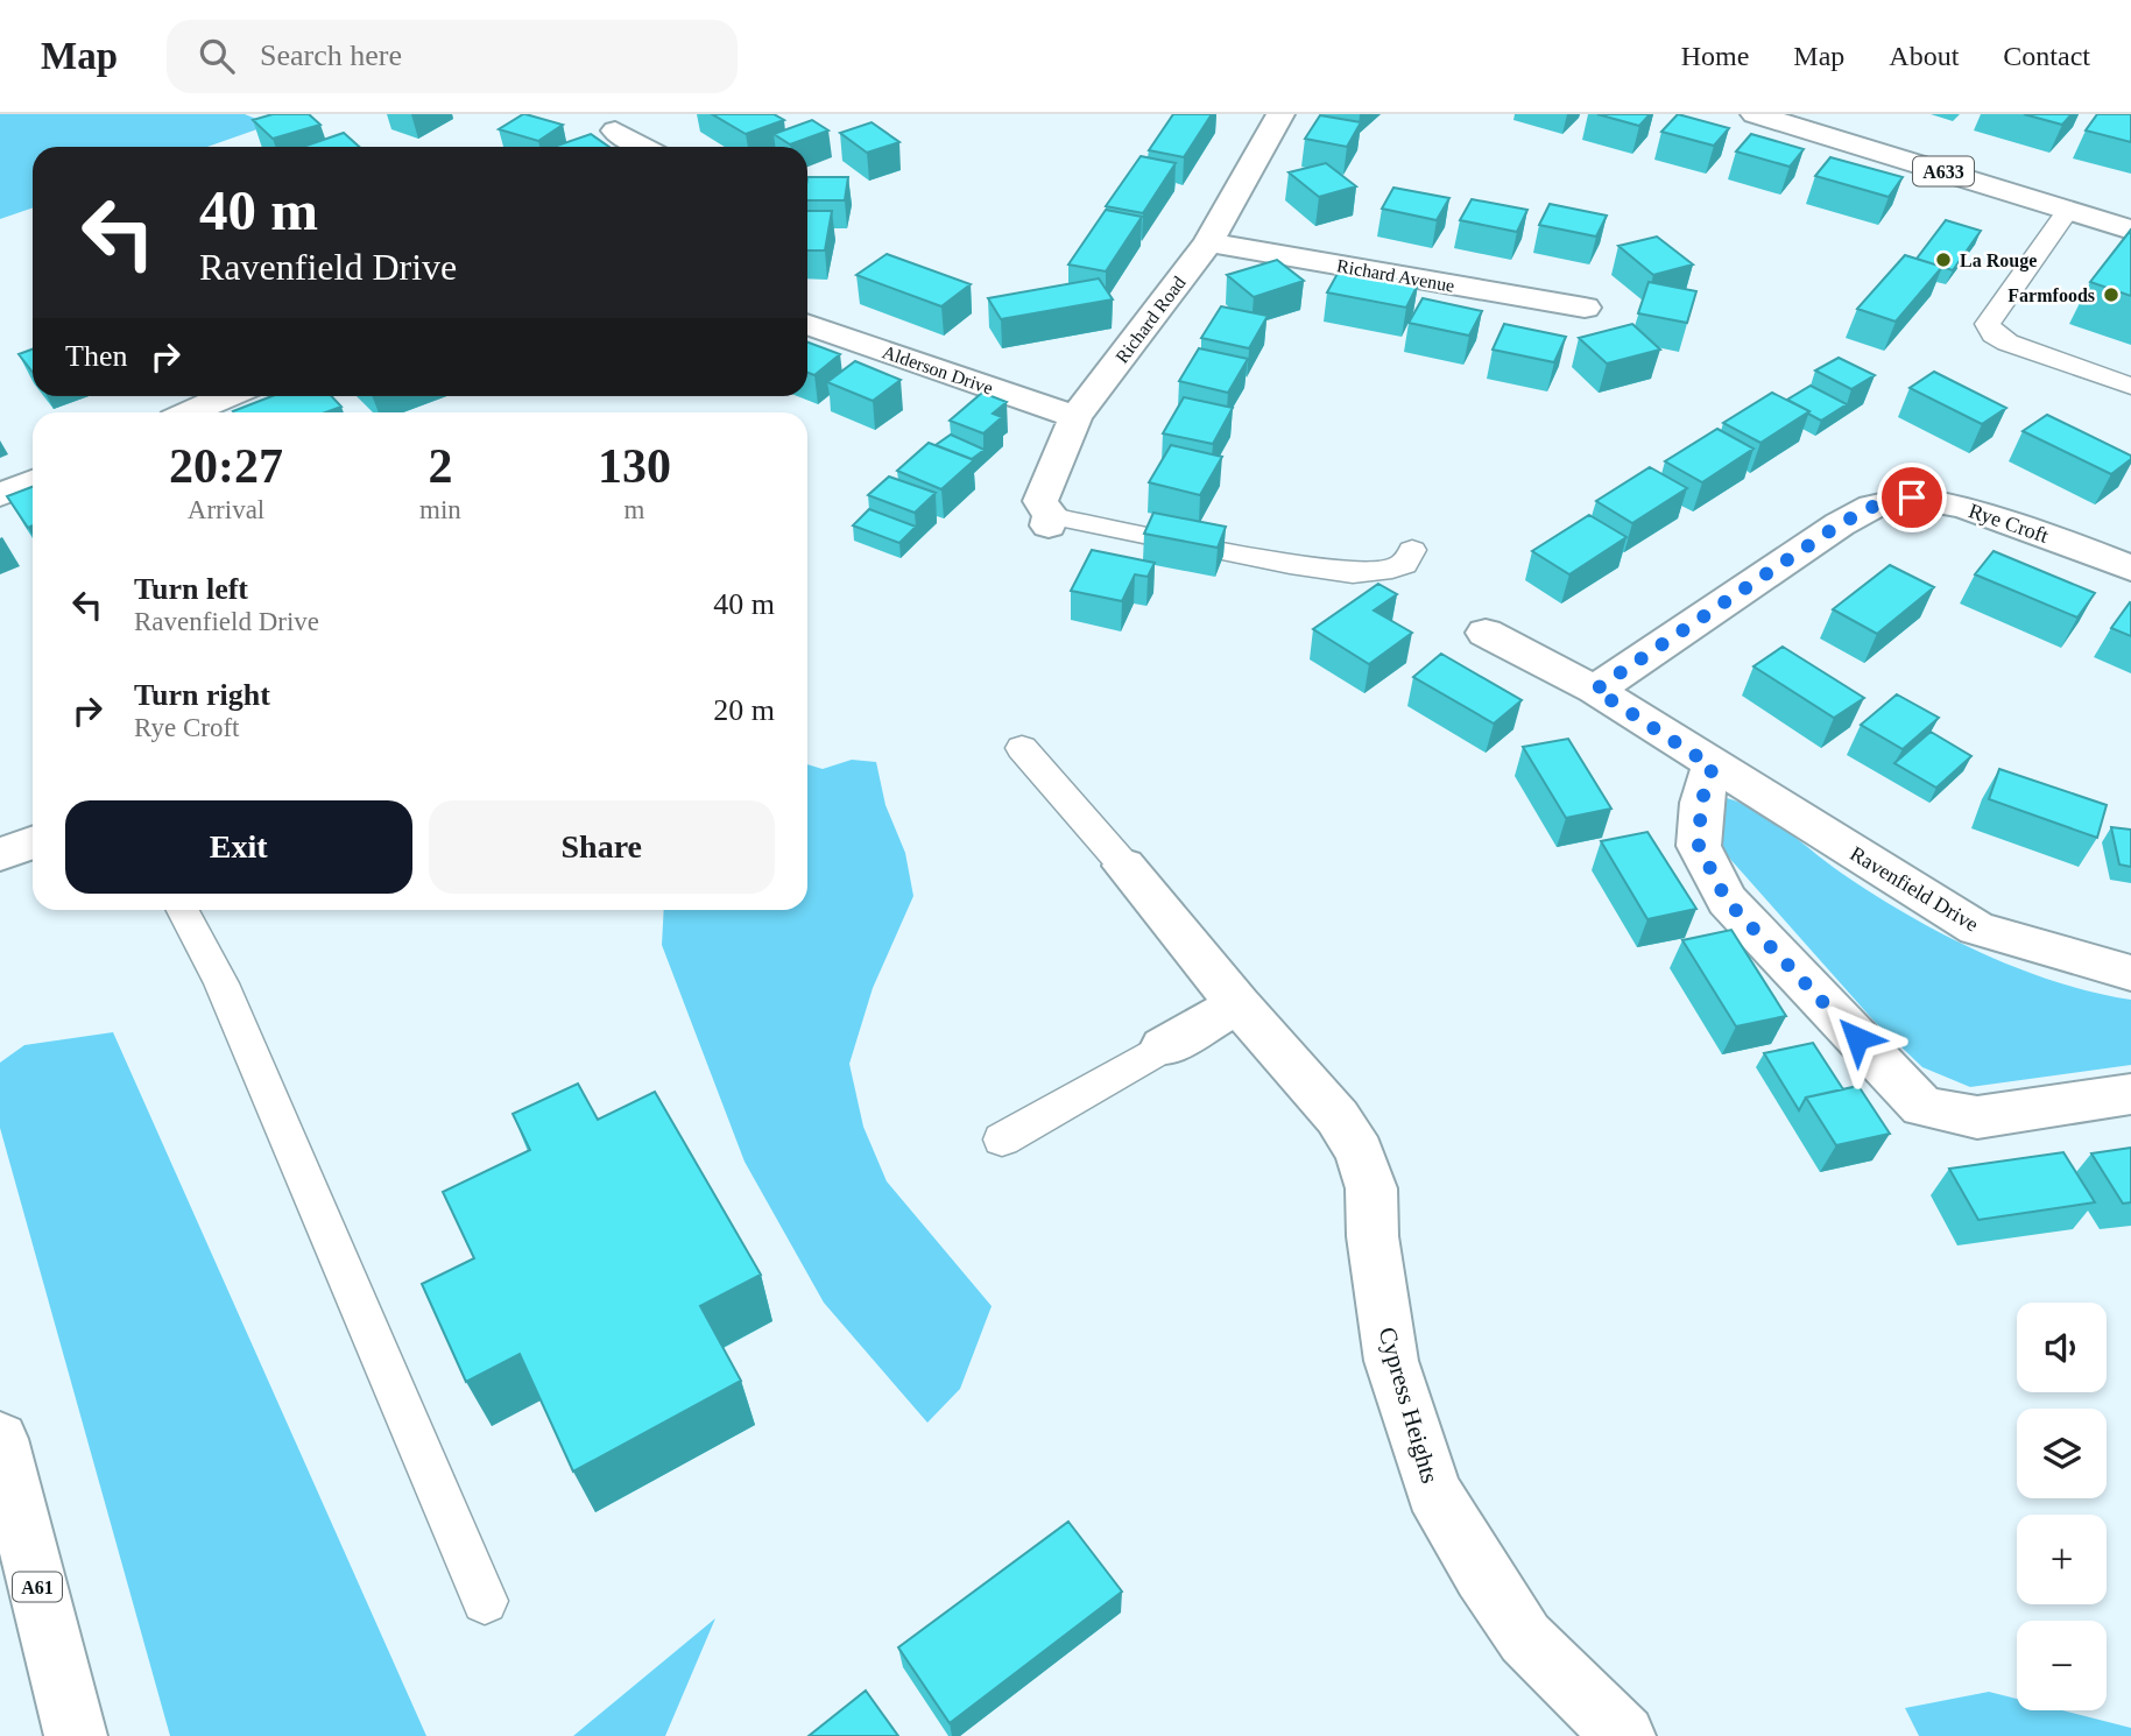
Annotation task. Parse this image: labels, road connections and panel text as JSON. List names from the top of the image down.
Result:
{
  "streets": {
    "street": [
      "A633",
      "Richard Avenue",
      "Richard Road",
      "Alderson Drive",
      "Rye Croft",
      "Ravenfield Drive",
      "Cypress Heights",
      "A61"
    ]
  },
  "crossings": [
    ["Richard Avenue", "Richard Road"],
    ["Richard Road", "Alderson Drive"],
    ["Rye Croft", "Ravenfield Drive"]
  ],
  "places": ["La Rouge", "Farmfoods"],
  "page": {
    "header": "Map",
    "search": "Search here",
    "nav": [
      "Home",
      "Map",
      "About",
      "Contact"
    ],
    "turn": ["40 m", "Ravenfield Drive"],
    "then": "Then",
    "eta": [
      "20:27",
      "Arrival",
      "2",
      "min",
      "130",
      "m"
    ],
    "list": [
      {
        "name": "Turn left",
        "note": "Ravenfield Drive",
        "value": "40 m"
      },
      {
        "name": "Turn right",
        "note": "Rye Croft",
        "value": "20 m"
      }
    ],
    "buttons": ["Exit", "Share"],
    "map_buttons": ["+", "−"]
  }
}
